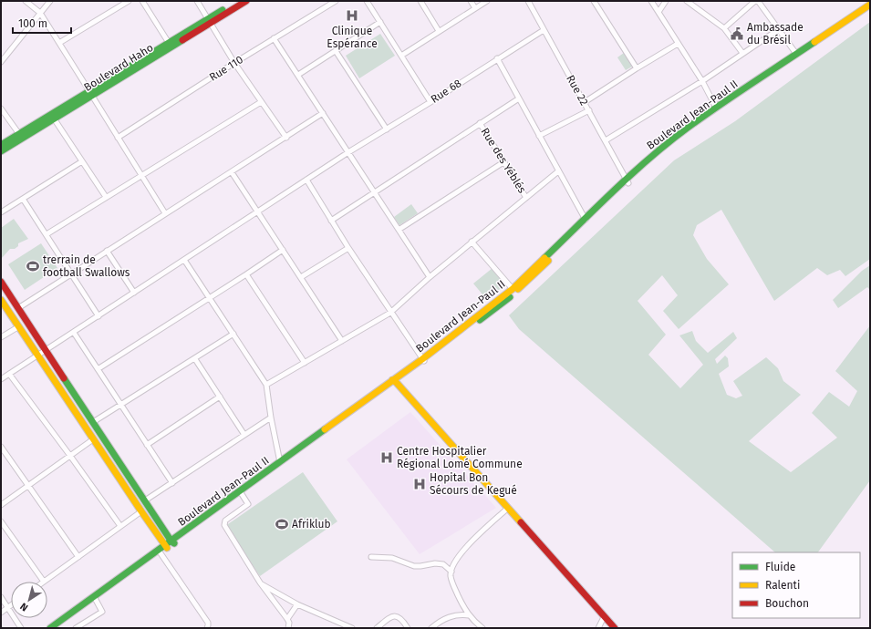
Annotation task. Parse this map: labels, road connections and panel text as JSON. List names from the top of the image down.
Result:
{
  "streets": {
    "main road": ["Boulevard Haho", "Boulevard Jean-Paul II"],
    "street": [
      "Rue 110",
      "Rue 22",
      "Rue 68",
      "Rue des Yéblés"
    ]
  },
  "crossings": [
    ["Rue 22", "Rue 68"],
    ["Rue 22", "Boulevard Jean-Paul II"]
  ],
  "places": {
    "hospital": ["Clinique Espérance", "Centre Hospitalier Régional Lomé Commune", "Hopital Bon Sécours de Kegué"],
    "public building": ["Ambassade du Brésil"],
    "sports": ["trerrain de football Swallows", "Afriklub"]
  },
  "legend": ["Fluide", "Ralenti", "Bouchon"],
  "scale_bar": "100 m",
  "north": "bottom left"
}
